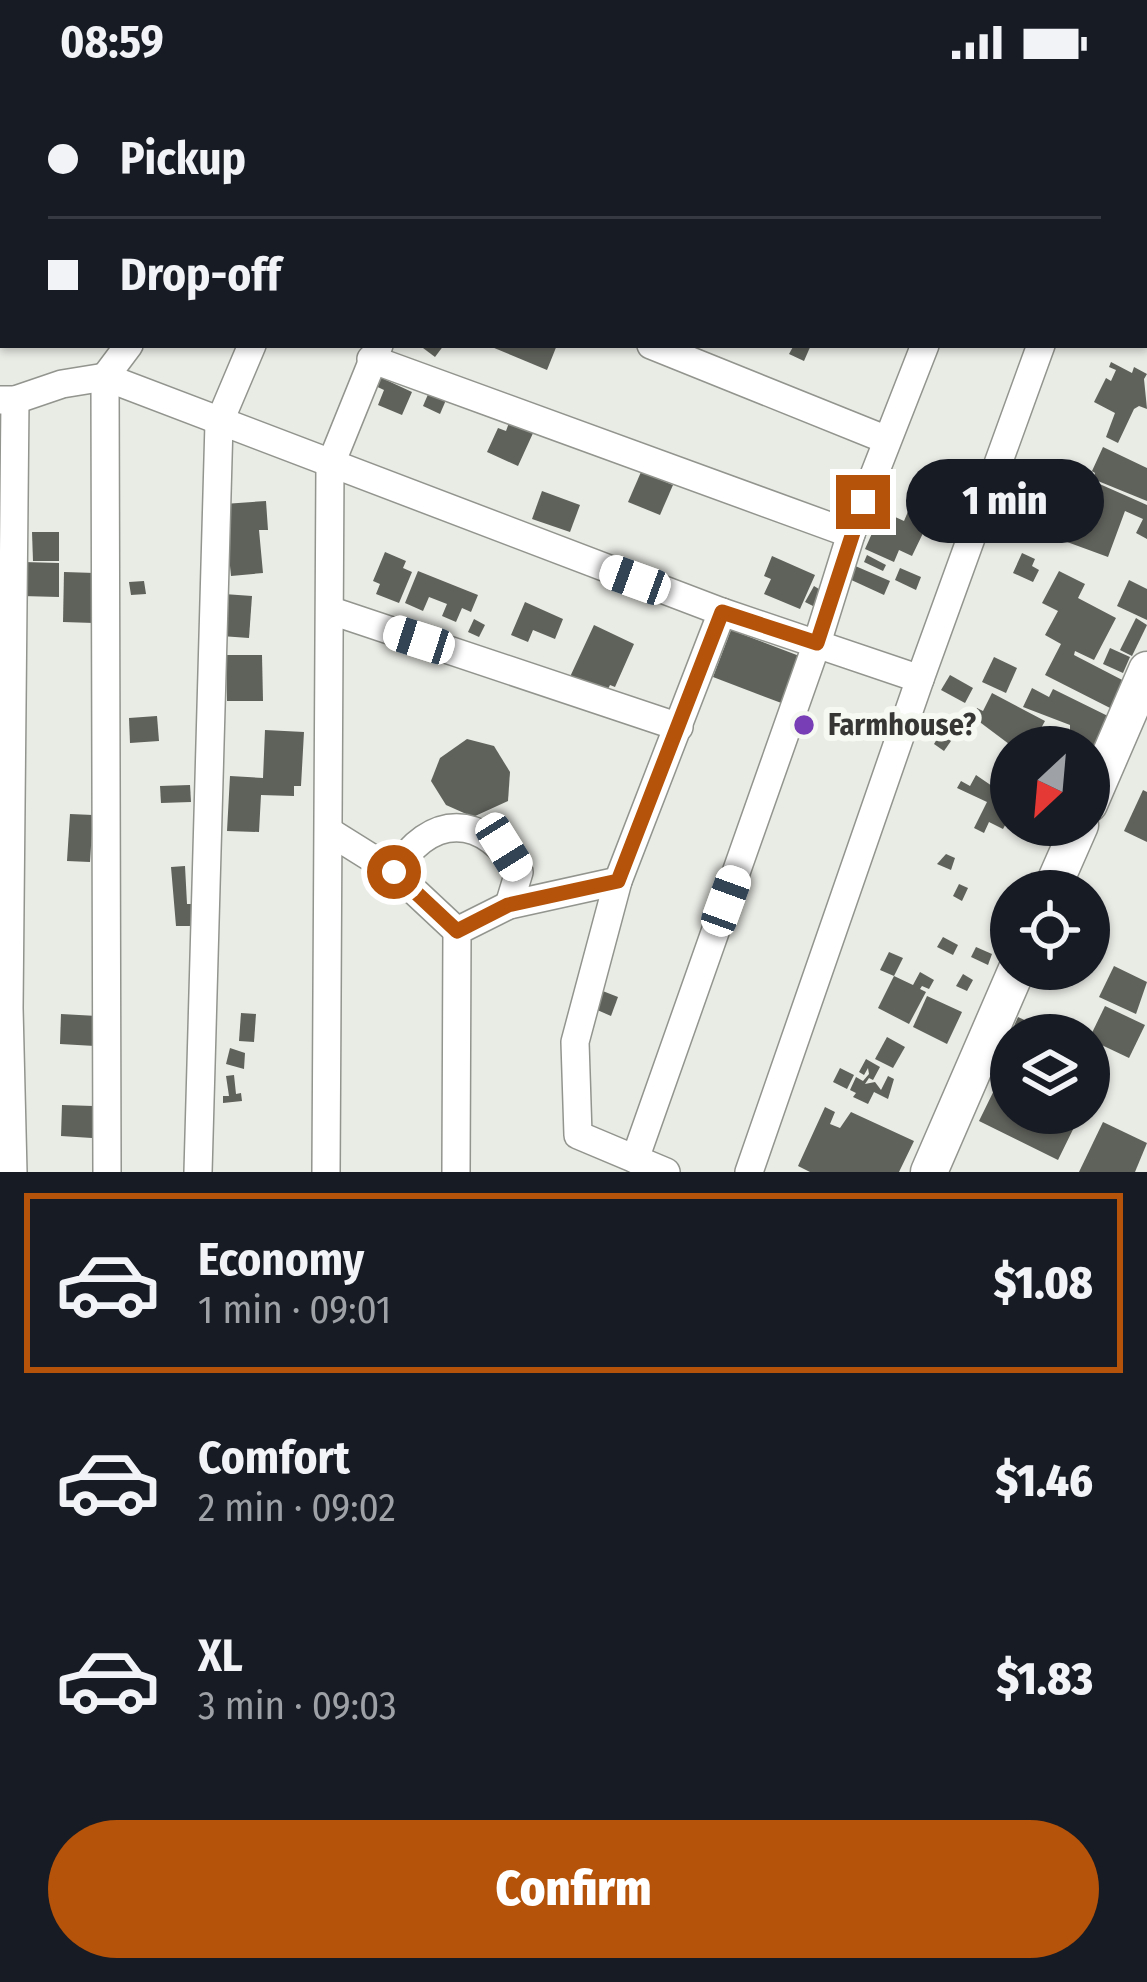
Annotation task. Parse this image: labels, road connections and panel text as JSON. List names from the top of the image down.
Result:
{
  "places": ["Farmhouse?"],
  "north": "bottom left",
  "page": {
    "status": "08:59",
    "banner": ["Pickup", "Drop-off"],
    "bubble": "1 min",
    "list": [
      {
        "name": "Economy",
        "note": "1 min · 09:01",
        "value": "$1.08"
      },
      {
        "name": "Comfort",
        "note": "2 min · 09:02",
        "value": "$1.46"
      },
      {
        "name": "XL",
        "note": "3 min · 09:03",
        "value": "$1.83"
      }
    ],
    "buttons": "Confirm"
  }
}
